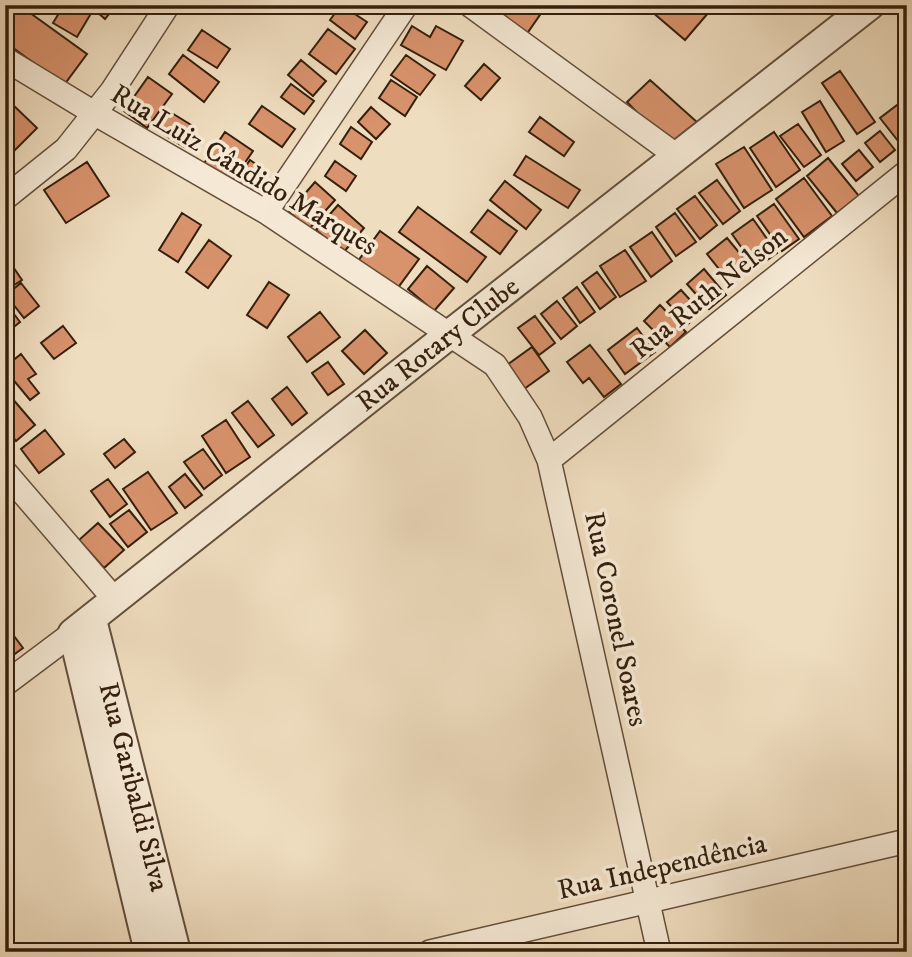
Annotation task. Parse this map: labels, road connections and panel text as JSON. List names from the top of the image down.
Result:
{
  "streets": {
    "street": [
      "Rua Luiz Cândido Marques",
      "Rua Ruth Nelson",
      "Rua Rotary Clube",
      "Rua Coronel Soares",
      "Rua Garibaldi Silva",
      "Rua Independência"
    ]
  },
  "crossings": [
    ["Rua Luiz Cândido Marques", "Rua Rotary Clube"],
    ["Rua Luiz Cândido Marques", "Rua Coronel Soares"],
    ["Rua Ruth Nelson", "Rua Coronel Soares"],
    ["Rua Rotary Clube", "Rua Coronel Soares"],
    ["Rua Rotary Clube", "Rua Garibaldi Silva"],
    ["Rua Coronel Soares", "Rua Independência"]
  ]
}
